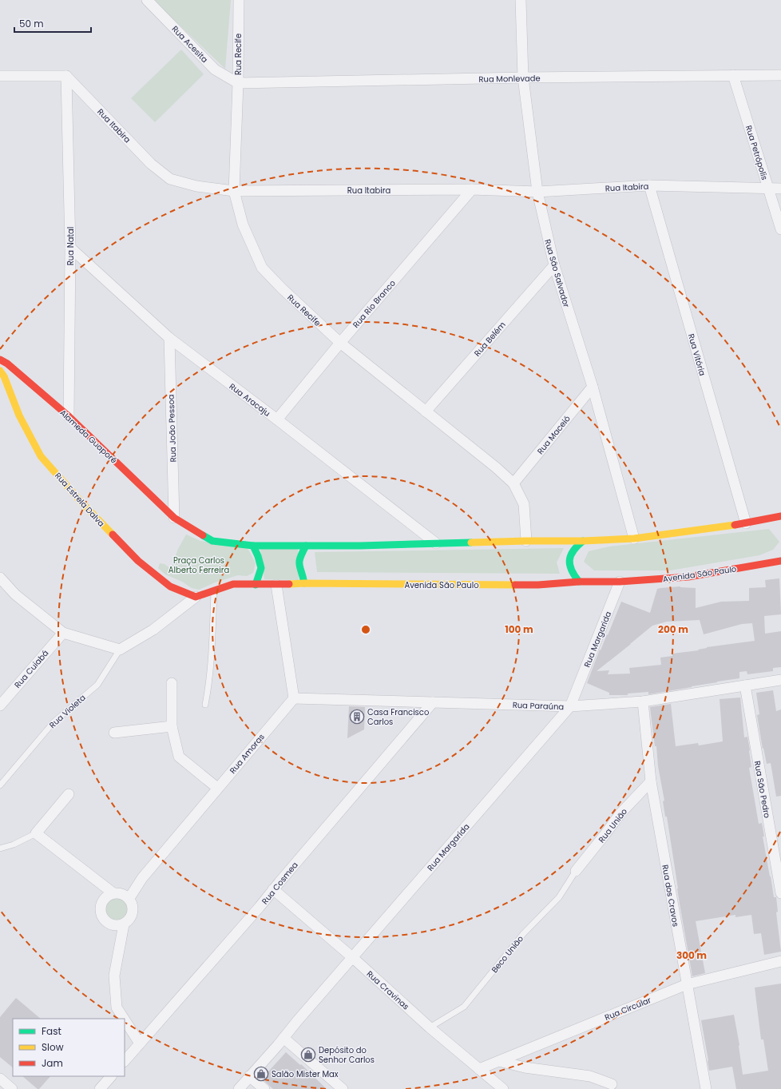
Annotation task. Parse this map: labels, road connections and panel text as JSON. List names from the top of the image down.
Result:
{
  "streets": {
    "street": [
      "Rua Acesita",
      "Rua Recife",
      "Rua Monlevade",
      "Rua Itabira",
      "Rua Petrópolis",
      "Rua Natal",
      "Rua São Salvador",
      "Rua Rio Branco",
      "Rua Belém",
      "Rua Vitória",
      "Rua Aracaju",
      "Rua João Pessoa",
      "Rua Maceió",
      "Alameda Guaporé",
      "Rua Estrela Dalva",
      "Avenida São Paulo",
      "Rua Margarida",
      "Rua Cuiabá",
      "Rua Paraúna",
      "Rua Amoras",
      "Rua São Pedro",
      "Rua União",
      "Rua Cosmea",
      "Rua dos Cravos",
      "Rua Cravinas",
      "Rua Circular"
    ],
    "lane": ["Rua Violeta", "Beco União"]
  },
  "crossings": [
    ["Rua Acesita", "Rua Recife"],
    ["Rua Acesita", "Rua Monlevade"],
    ["Rua Recife", "Rua Monlevade"],
    ["Rua Recife", "Rua Itabira"],
    ["Rua Recife", "Rua Rio Branco"],
    ["Rua Recife", "Rua Belém"],
    ["Rua Recife", "Rua Maceió"],
    ["Rua Monlevade", "Rua Petrópolis"],
    ["Rua Monlevade", "Rua São Salvador"],
    ["Rua Itabira", "Rua Petrópolis"],
    ["Rua Itabira", "Rua Natal"],
    ["Rua Itabira", "Rua São Salvador"],
    ["Rua Itabira", "Rua Rio Branco"],
    ["Rua Itabira", "Rua Vitória"],
    ["Rua Natal", "Rua Aracaju"],
    ["Rua Natal", "Alameda Guaporé"],
    ["Rua São Salvador", "Rua Belém"],
    ["Rua São Salvador", "Rua Maceió"],
    ["Rua Rio Branco", "Rua Aracaju"],
    ["Rua Aracaju", "Rua João Pessoa"],
    ["Rua João Pessoa", "Alameda Guaporé"],
    ["Rua Estrela Dalva", "Avenida São Paulo"],
    ["Avenida São Paulo", "Rua Margarida"],
    ["Avenida São Paulo", "Rua Violeta"],
    ["Rua Margarida", "Rua Paraúna"],
    ["Rua Margarida", "Rua Cravinas"],
    ["Rua Paraúna", "Rua Amoras"],
    ["Rua Paraúna", "Rua São Pedro"],
    ["Rua Paraúna", "Rua Cosmea"],
    ["Rua Paraúna", "Rua dos Cravos"],
    ["Rua União", "Rua dos Cravos"],
    ["Rua União", "Beco União"],
    ["Rua Cosmea", "Rua Cravinas"],
    ["Rua dos Cravos", "Rua Circular"],
    ["Beco União", "Rua Cravinas"],
    ["Rua Cravinas", "Rua Circular"]
  ],
  "parks": ["Praça Carlos Alberto Ferreira"],
  "places": {
    "building": ["Casa Francisco Carlos"],
    "shop": ["Depósito do Senhor Carlos", "Salão Mister Max"]
  },
  "legend": ["Fast", "Slow", "Jam"],
  "scale_bar": "50 m",
  "rings": ["100 m", "200 m", "300 m"]
}
